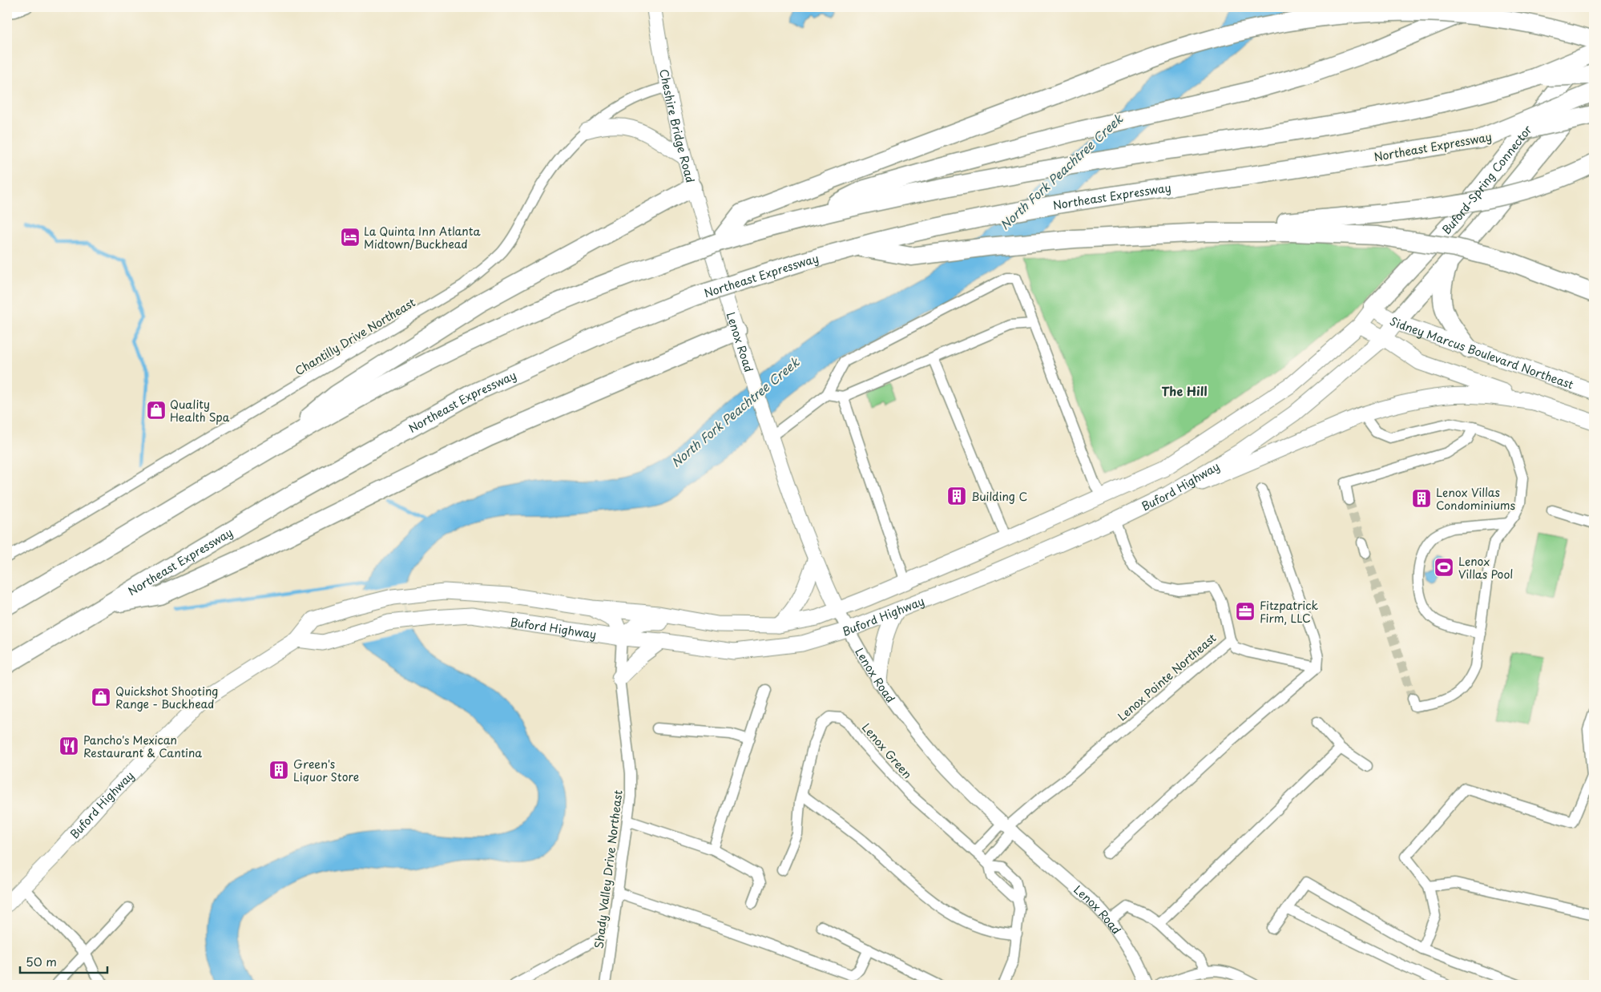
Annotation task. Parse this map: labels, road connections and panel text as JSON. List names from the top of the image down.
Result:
{
  "streets": {
    "highway": ["Northeast Expressway", "Buford-Spring Connector"],
    "main road": [
      "Cheshire Bridge Road",
      "Lenox Road",
      "Sidney Marcus Boulevard Northeast",
      "Buford Highway"
    ],
    "street": [
      "Chantilly Drive Northeast",
      "Lenox Pointe Northeast",
      "Lenox Green",
      "Shady Valley Drive Northeast"
    ]
  },
  "crossings": [
    ["Cheshire Bridge Road", "Chantilly Drive Northeast"],
    ["Cheshire Bridge Road", "Lenox Road"],
    ["Buford-Spring Connector", "Sidney Marcus Boulevard Northeast"],
    ["Buford-Spring Connector", "Buford Highway"],
    ["Lenox Road", "Buford Highway"],
    ["Lenox Road", "Lenox Pointe Northeast"],
    ["Sidney Marcus Boulevard Northeast", "Buford Highway"],
    ["Buford Highway", "Lenox Pointe Northeast"],
    ["Buford Highway", "Shady Valley Drive Northeast"]
  ],
  "districts": ["The Hill"],
  "water": ["North Fork Peachtree Creek"],
  "places": {
    "hotel": ["La Quinta Inn Atlanta Midtown/Buckhead"],
    "shop": ["Quality Health Spa", "Quickshot Shooting Range - Buckhead"],
    "building": ["Building C", "Lenox Villas Condominiums", "Green's Liquor Store"],
    "sports": ["Lenox Villas Pool"],
    "office": ["Fitzpatrick Firm, LLC"],
    "restaurant": ["Pancho's Mexican Restaurant & Cantina"]
  },
  "scale_bar": "50 m"
}
